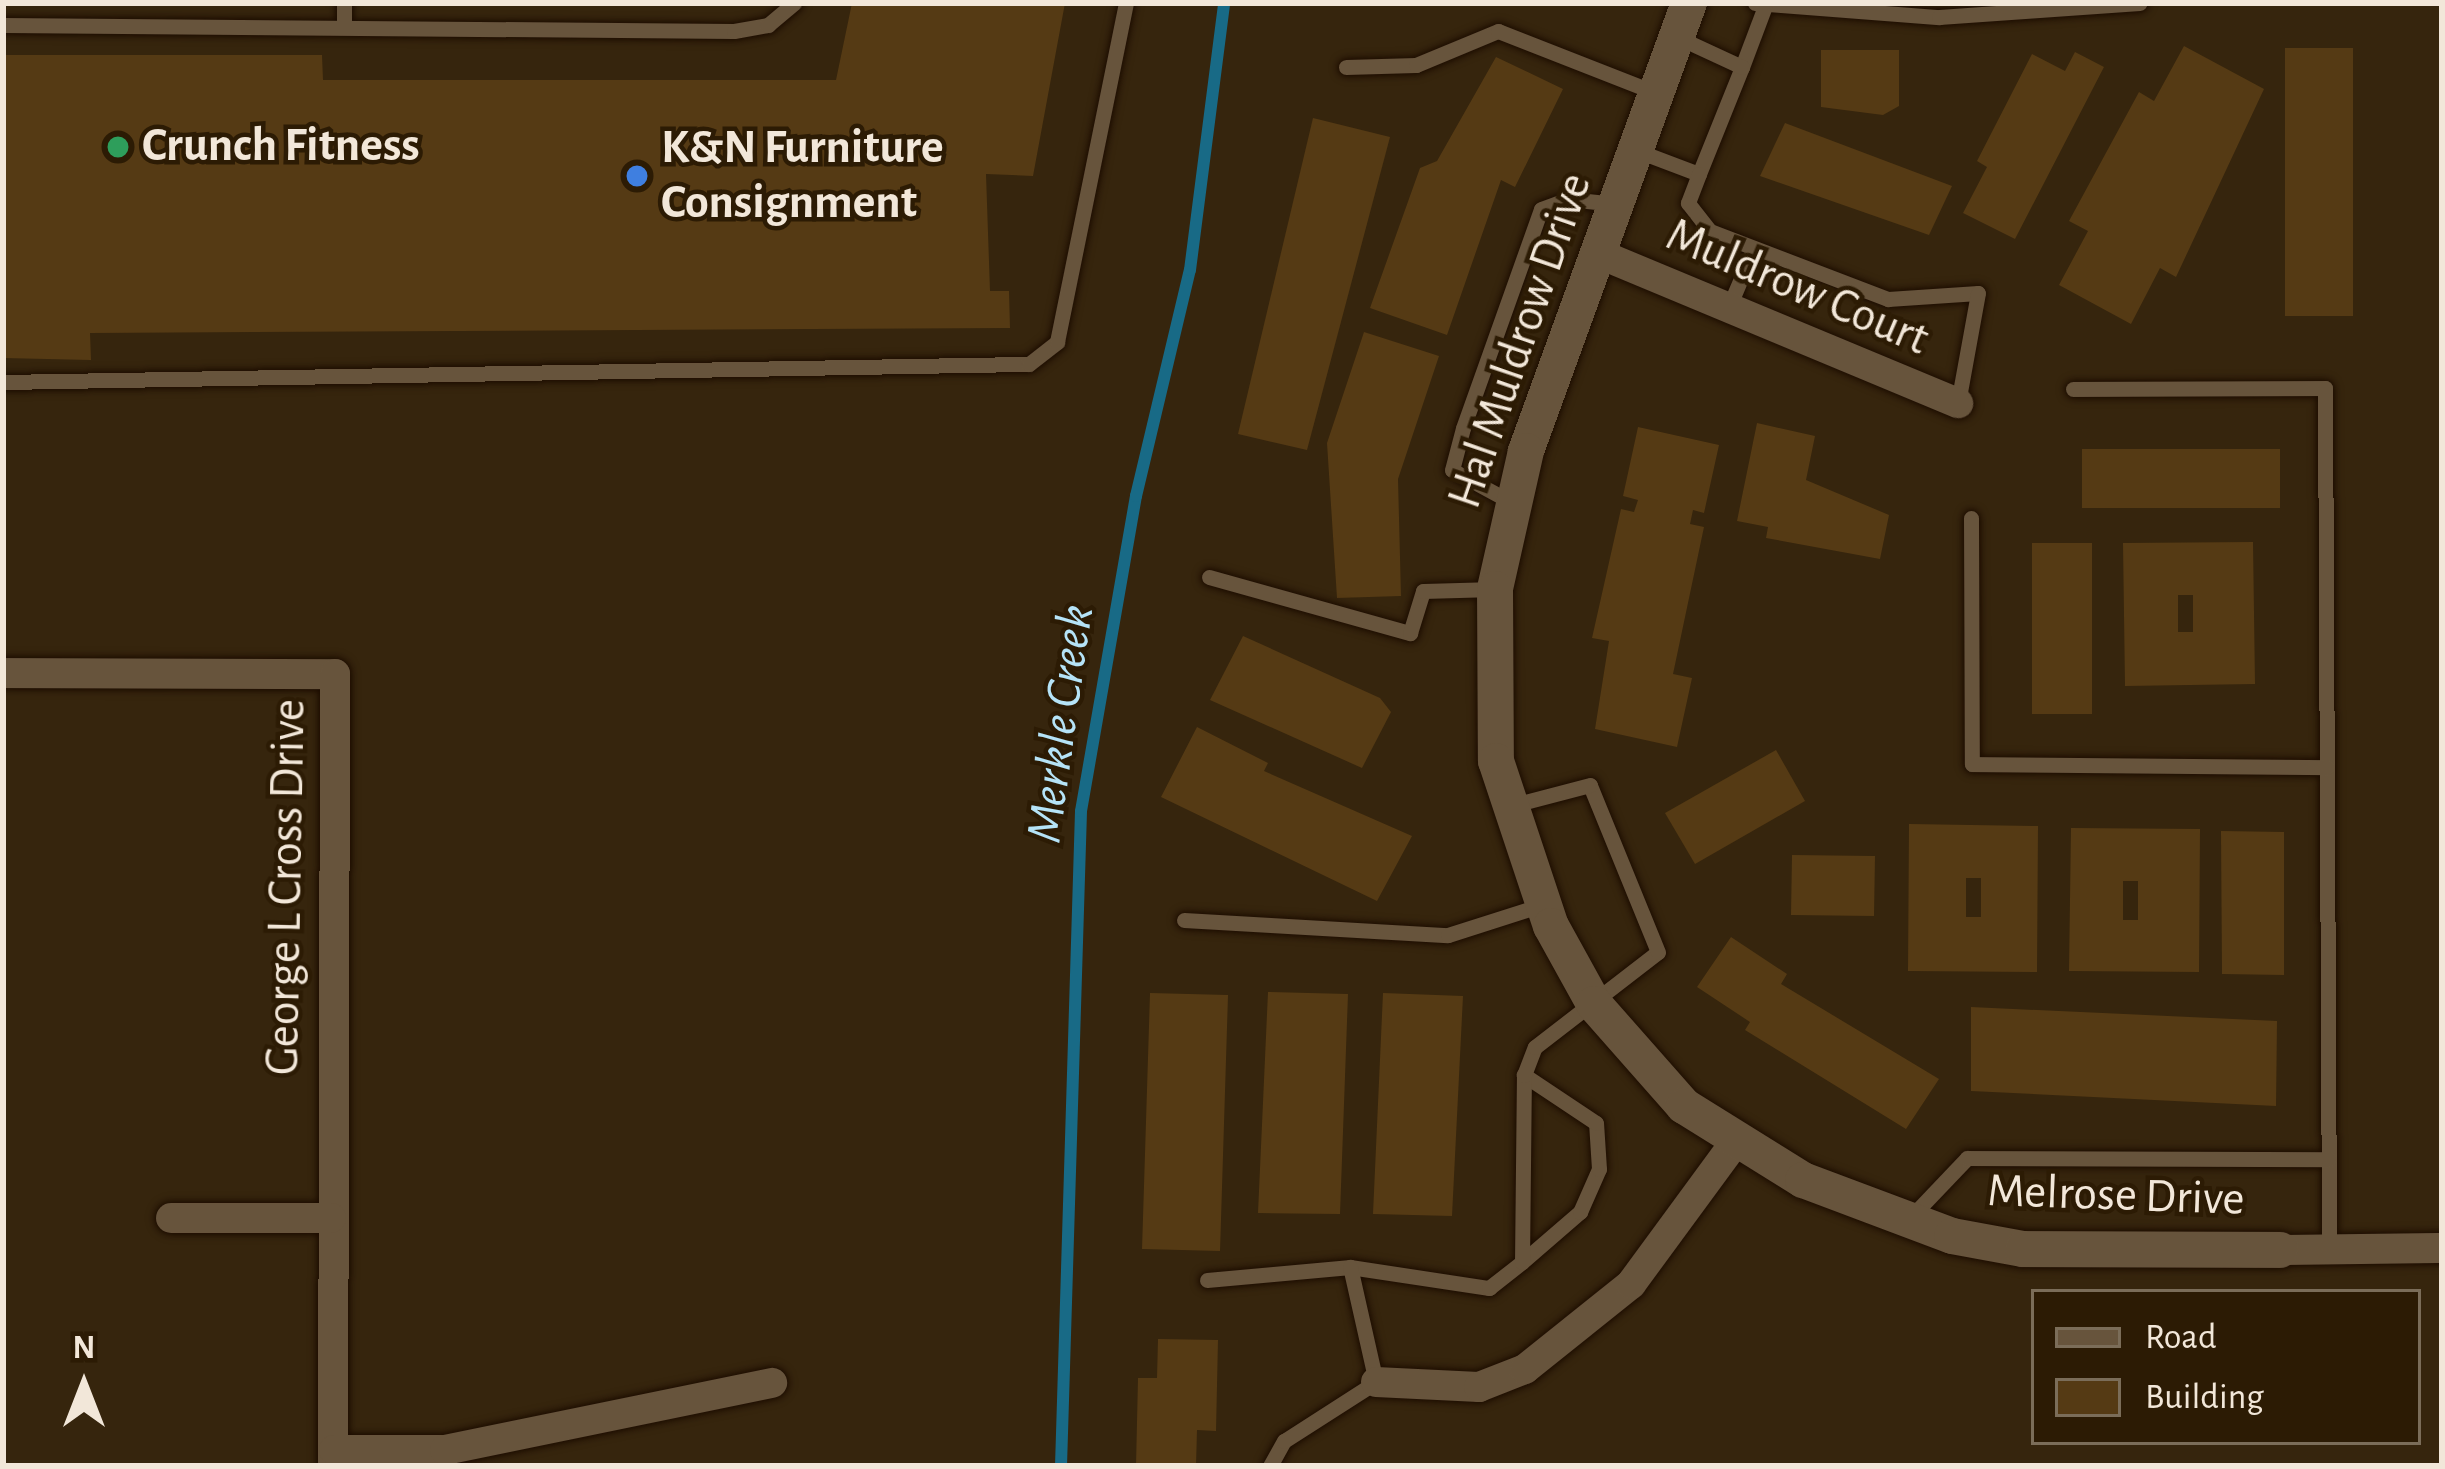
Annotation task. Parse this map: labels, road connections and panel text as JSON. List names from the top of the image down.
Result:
{
  "streets": {
    "street": [
      "Muldrow Court",
      "Hal Muldrow Drive",
      "George L Cross Drive",
      "Melrose Drive"
    ]
  },
  "crossings": [
    ["Muldrow Court", "Hal Muldrow Drive"],
    ["Hal Muldrow Drive", "Melrose Drive"]
  ],
  "water": ["Merkle Creek"],
  "places": ["Crunch Fitness", "K&N Furniture Consignment"],
  "legend": ["Road", "Building"],
  "north": "top"
}
